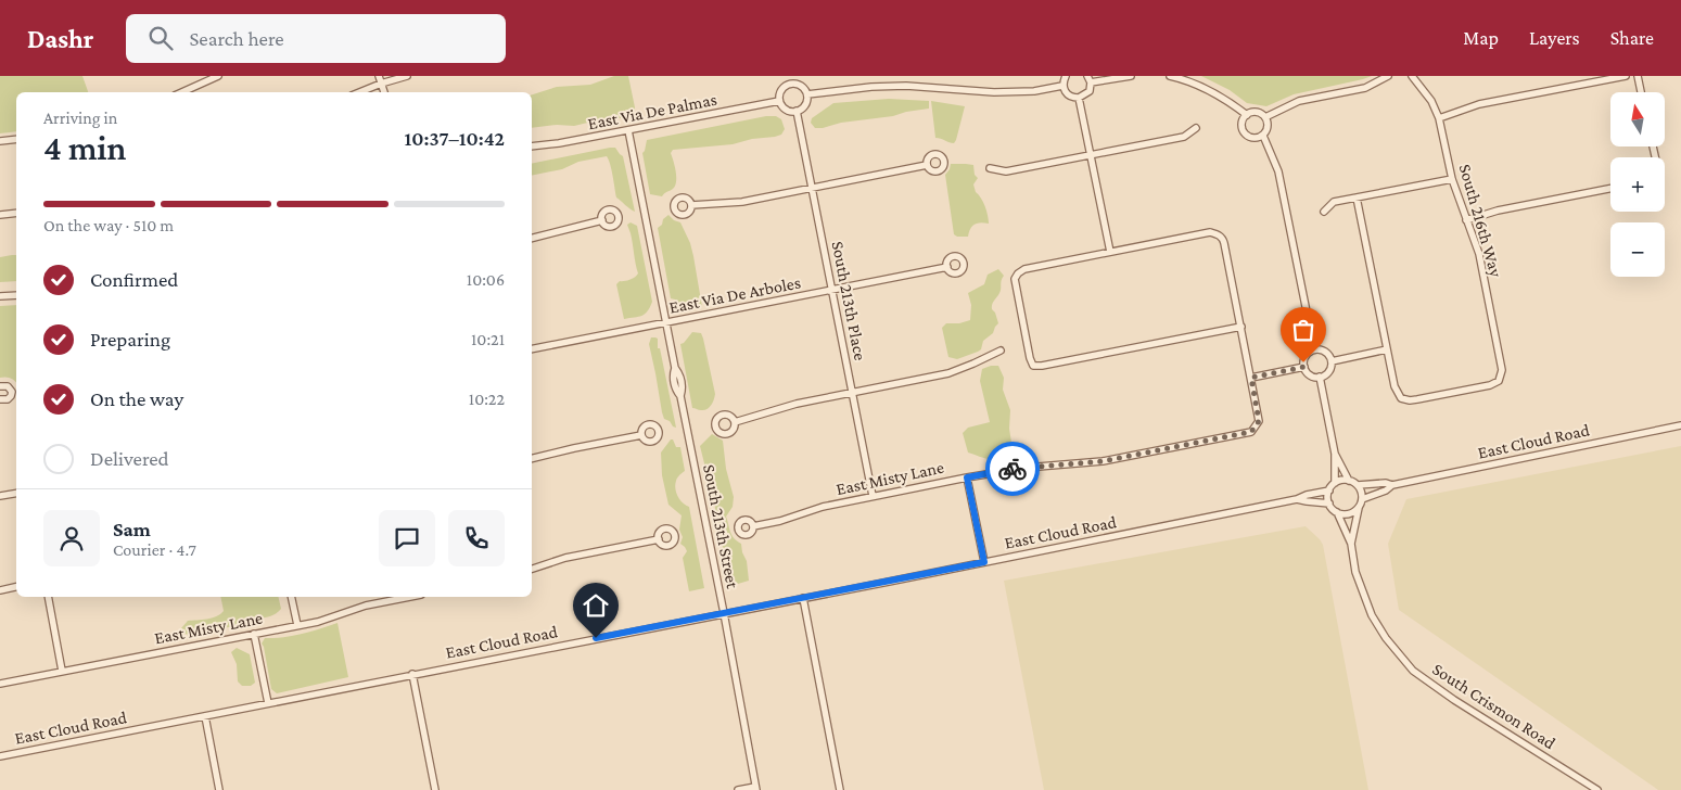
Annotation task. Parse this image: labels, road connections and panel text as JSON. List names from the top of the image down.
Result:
{
  "streets": {
    "street": [
      "East Via De Palmas",
      "South 216th Way",
      "East Via De Arboles",
      "South 213th Place",
      "East Cloud Road",
      "East Misty Lane",
      "South 213th Street",
      "South Crismon Road"
    ]
  },
  "crossings": [
    ["East Via De Palmas", "South 213th Place"],
    ["East Via De Palmas", "South 213th Street"],
    ["East Via De Arboles", "South 213th Place"],
    ["East Via De Arboles", "South 213th Street"],
    ["South 213th Place", "East Misty Lane"],
    ["East Cloud Road", "South 213th Street"],
    ["East Cloud Road", "South Crismon Road"]
  ],
  "north": "top",
  "page": {
    "header": "Dashr",
    "search": "Search here",
    "nav": ["Map", "Layers", "Share"],
    "map_buttons": ["+", "−"],
    "heading": ["4 min", "Arriving in", "10:37–10:42"],
    "panel": ["Sam", "Courier · 4.7"],
    "bar": "On the way · 510 m",
    "list": [
      ["Confirmed", "10:06"],
      ["Preparing", "10:21"],
      ["On the way", "10:22"],
      "Delivered"
    ]
  }
}
